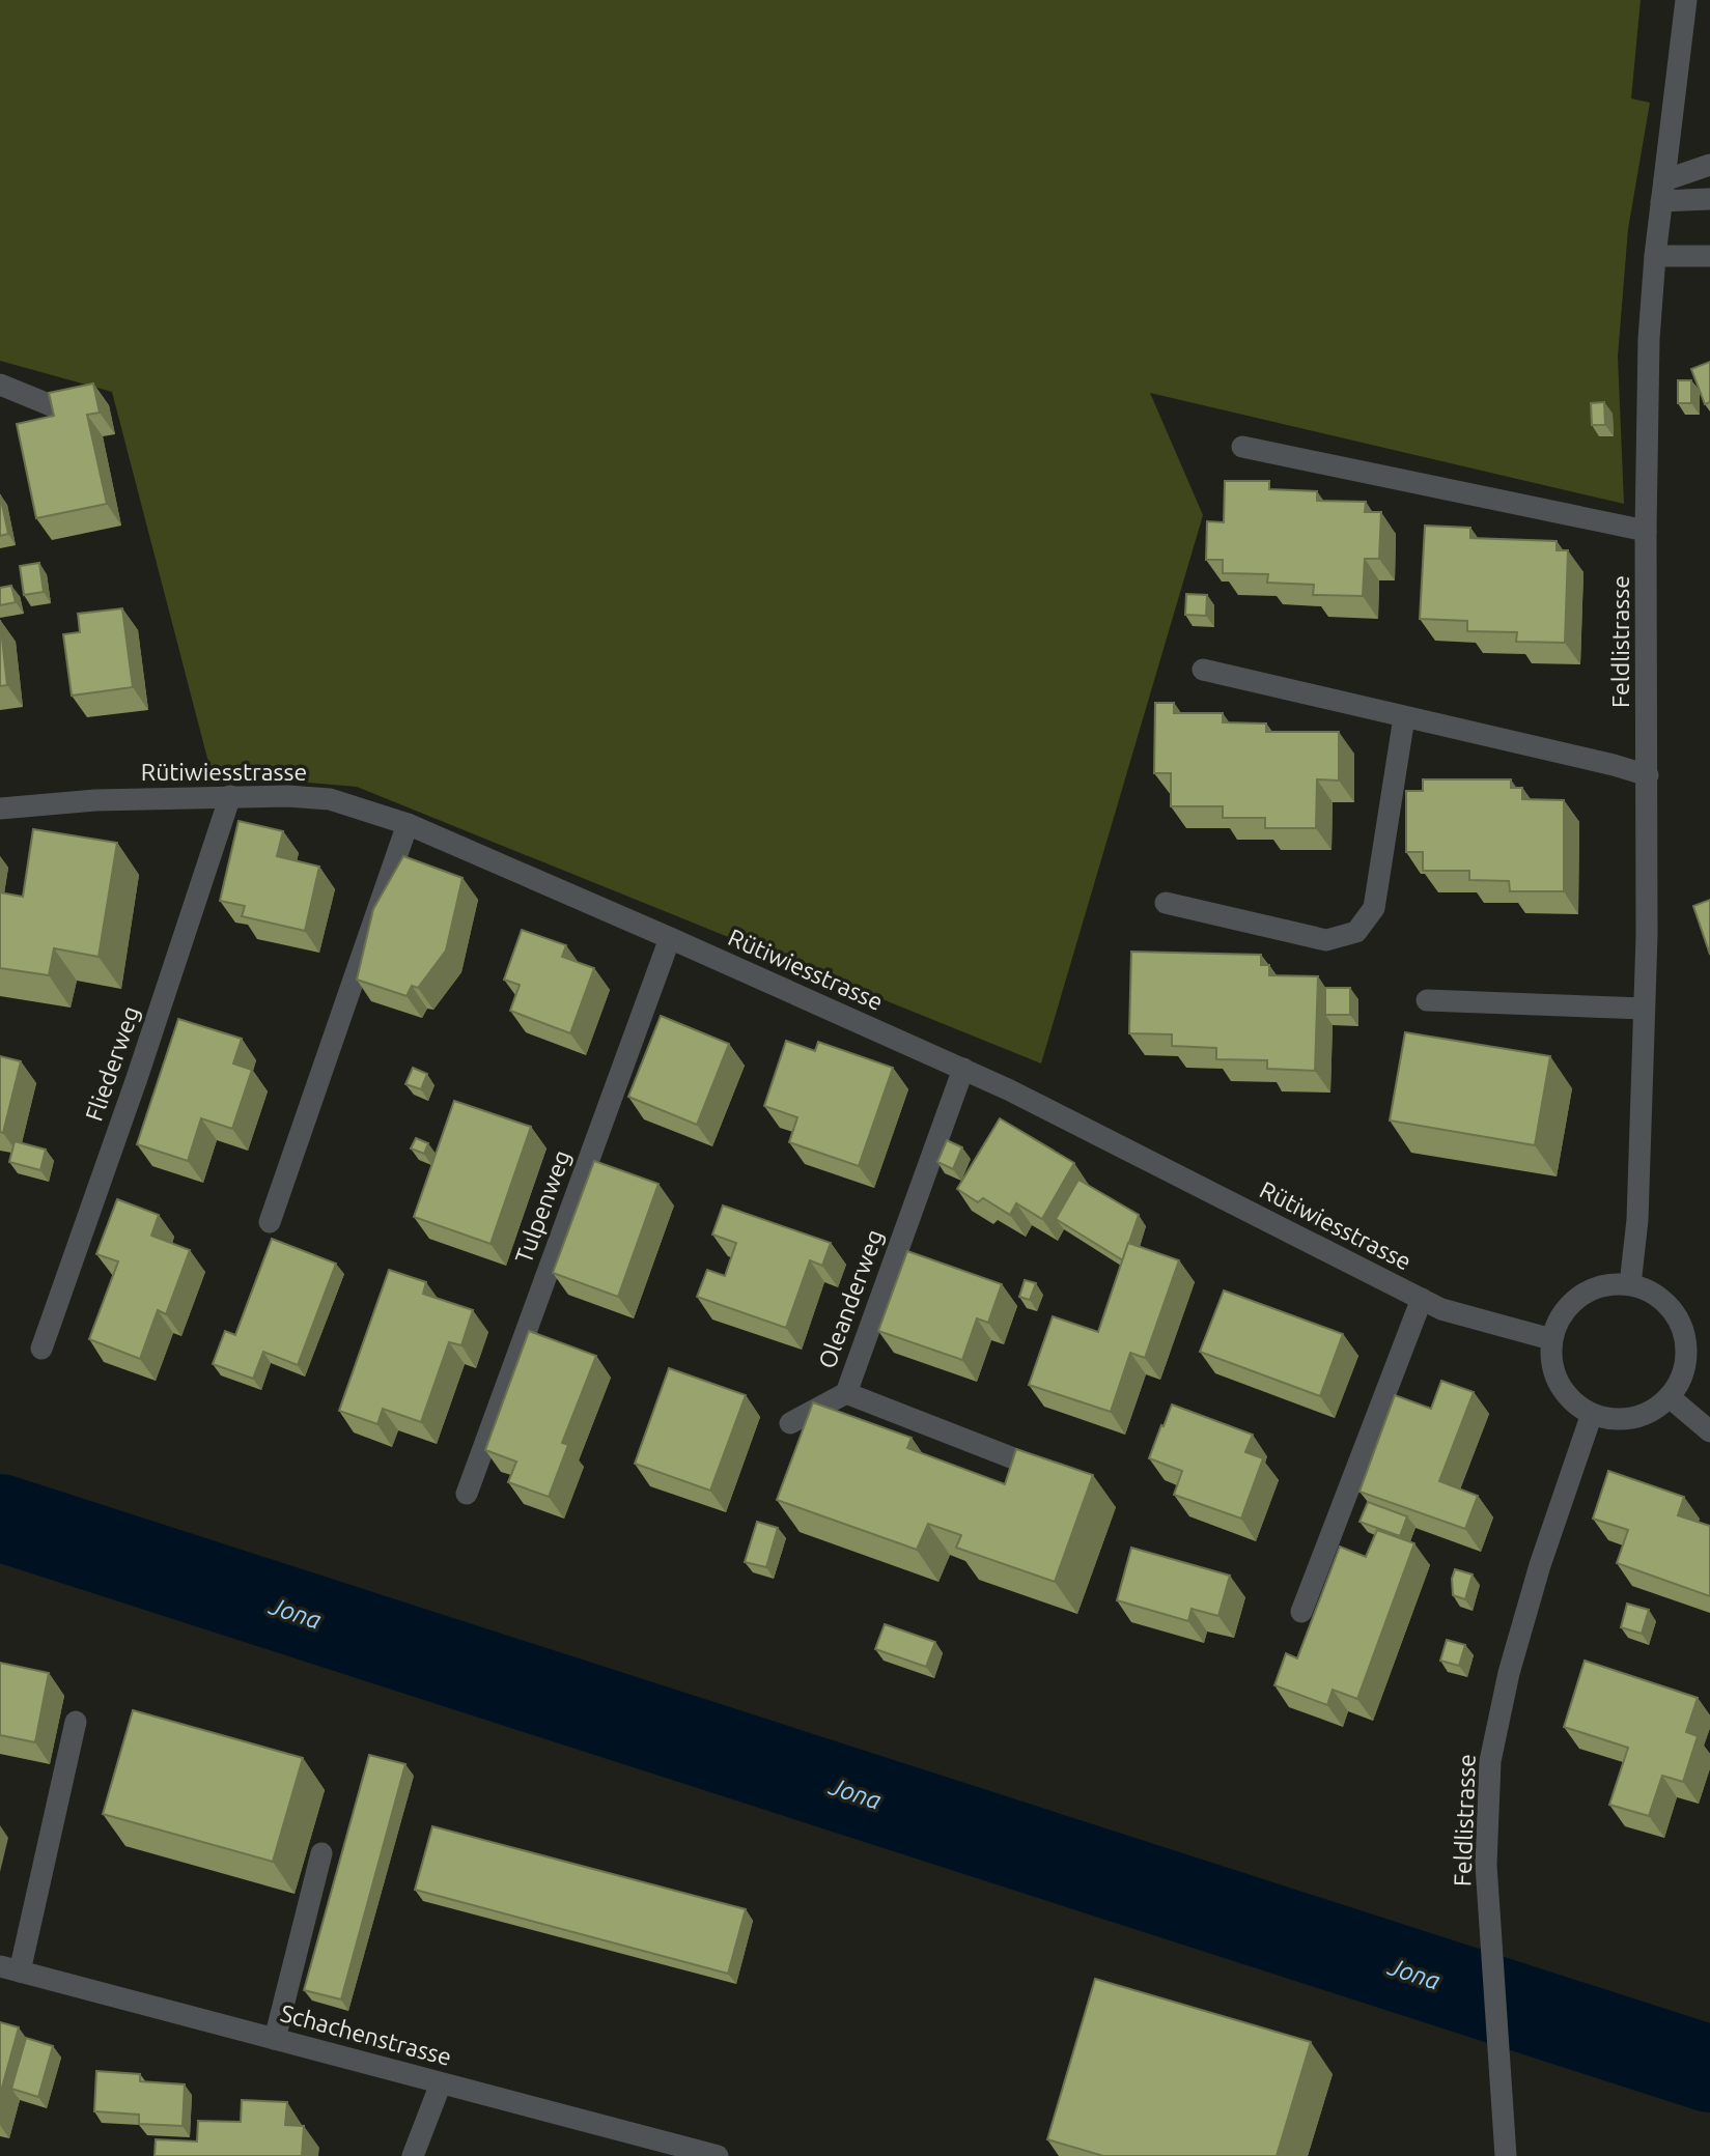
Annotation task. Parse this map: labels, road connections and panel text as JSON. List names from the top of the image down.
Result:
{
  "streets": {
    "street": [
      "Feldlistrasse",
      "Rütiwiesstrasse",
      "Fliederweg",
      "Tulpenweg",
      "Oleanderweg",
      "Schachenstrasse"
    ]
  },
  "crossings": [
    ["Feldlistrasse", "Rütiwiesstrasse"],
    ["Rütiwiesstrasse", "Fliederweg"],
    ["Rütiwiesstrasse", "Tulpenweg"],
    ["Rütiwiesstrasse", "Oleanderweg"]
  ],
  "water": ["Jona"]
}
